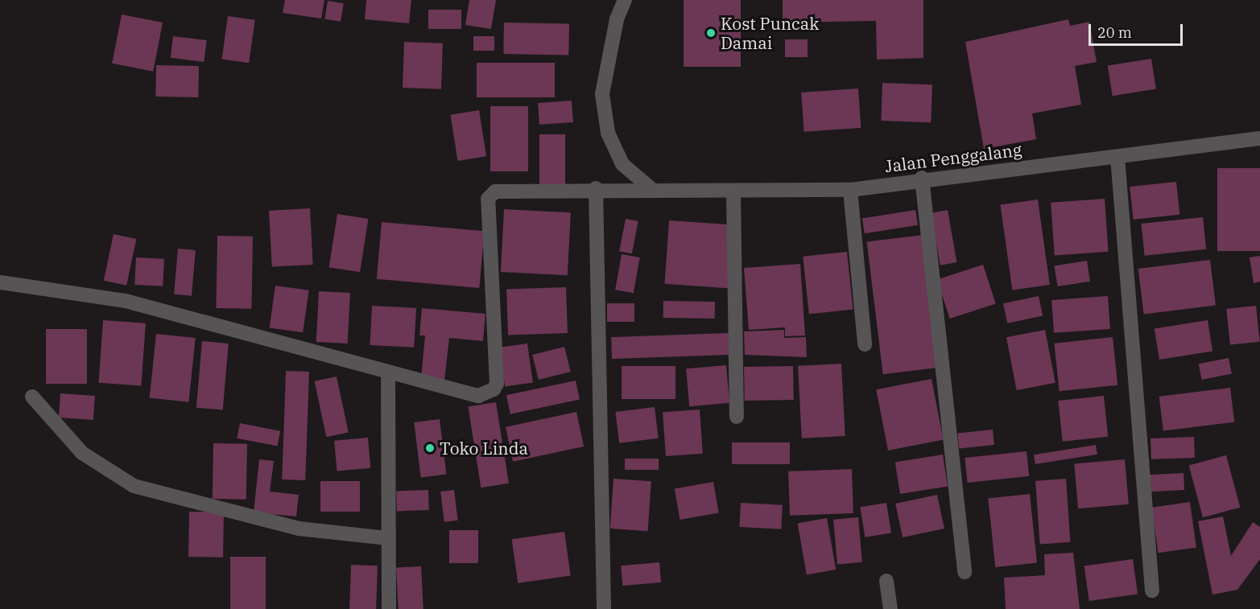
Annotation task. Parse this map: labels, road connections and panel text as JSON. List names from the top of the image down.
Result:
{
  "streets": {
    "street": ["Jalan Penggalang"]
  },
  "places": ["Kost Puncak Damai", "Toko Linda"],
  "scale_bar": "20 m"
}
